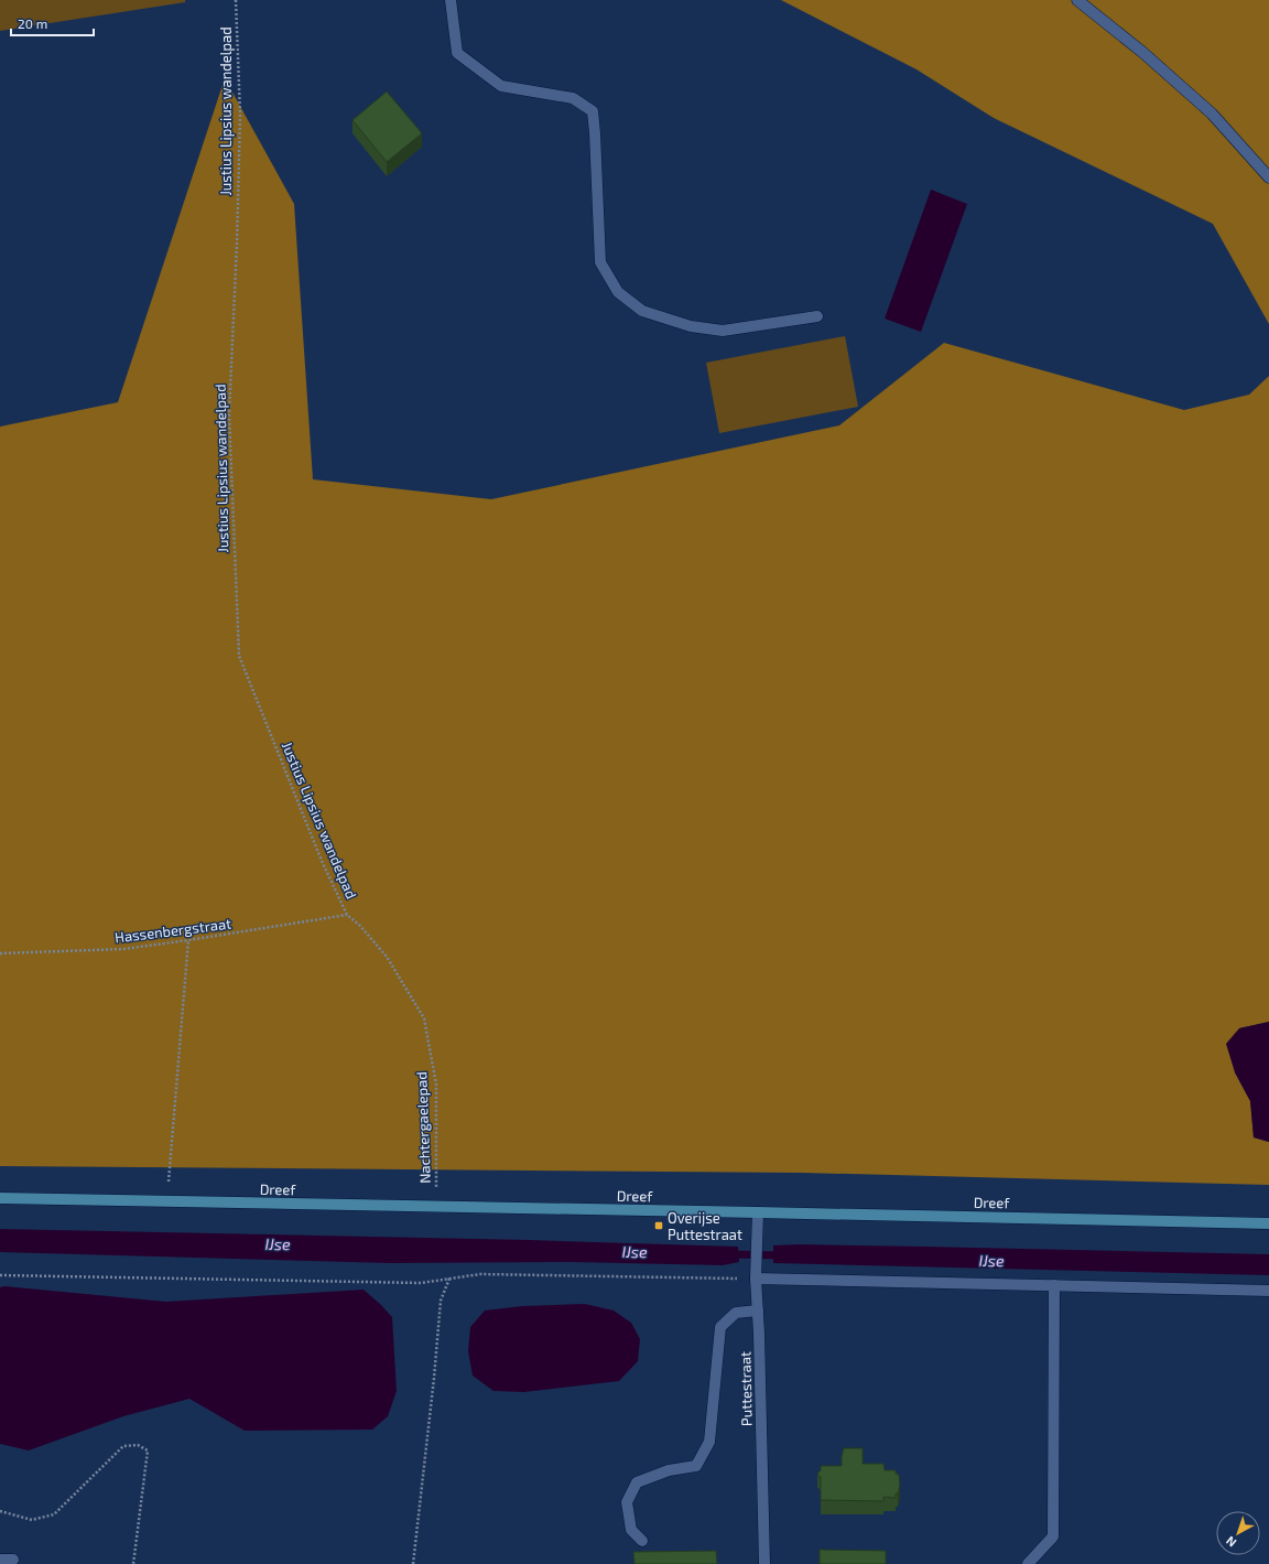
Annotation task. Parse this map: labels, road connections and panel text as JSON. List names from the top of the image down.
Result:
{
  "streets": {
    "main road": ["Dreef"],
    "street": ["Puttestraat"],
    "path": ["Justius Lipsius wandelpad", "Hassenbergstraat", "Nachtergaelepad"]
  },
  "crossings": [
    ["Justius Lipsius wandelpad", "Hassenbergstraat"],
    ["Justius Lipsius wandelpad", "Nachtergaelepad"],
    ["Hassenbergstraat", "Nachtergaelepad"],
    ["Nachtergaelepad", "Dreef"],
    ["Dreef", "Puttestraat"]
  ],
  "water": ["IJse"],
  "places": {
    "transit": ["Overijse Puttestraat"]
  },
  "scale_bar": "20 m",
  "north": "bottom left"
}
